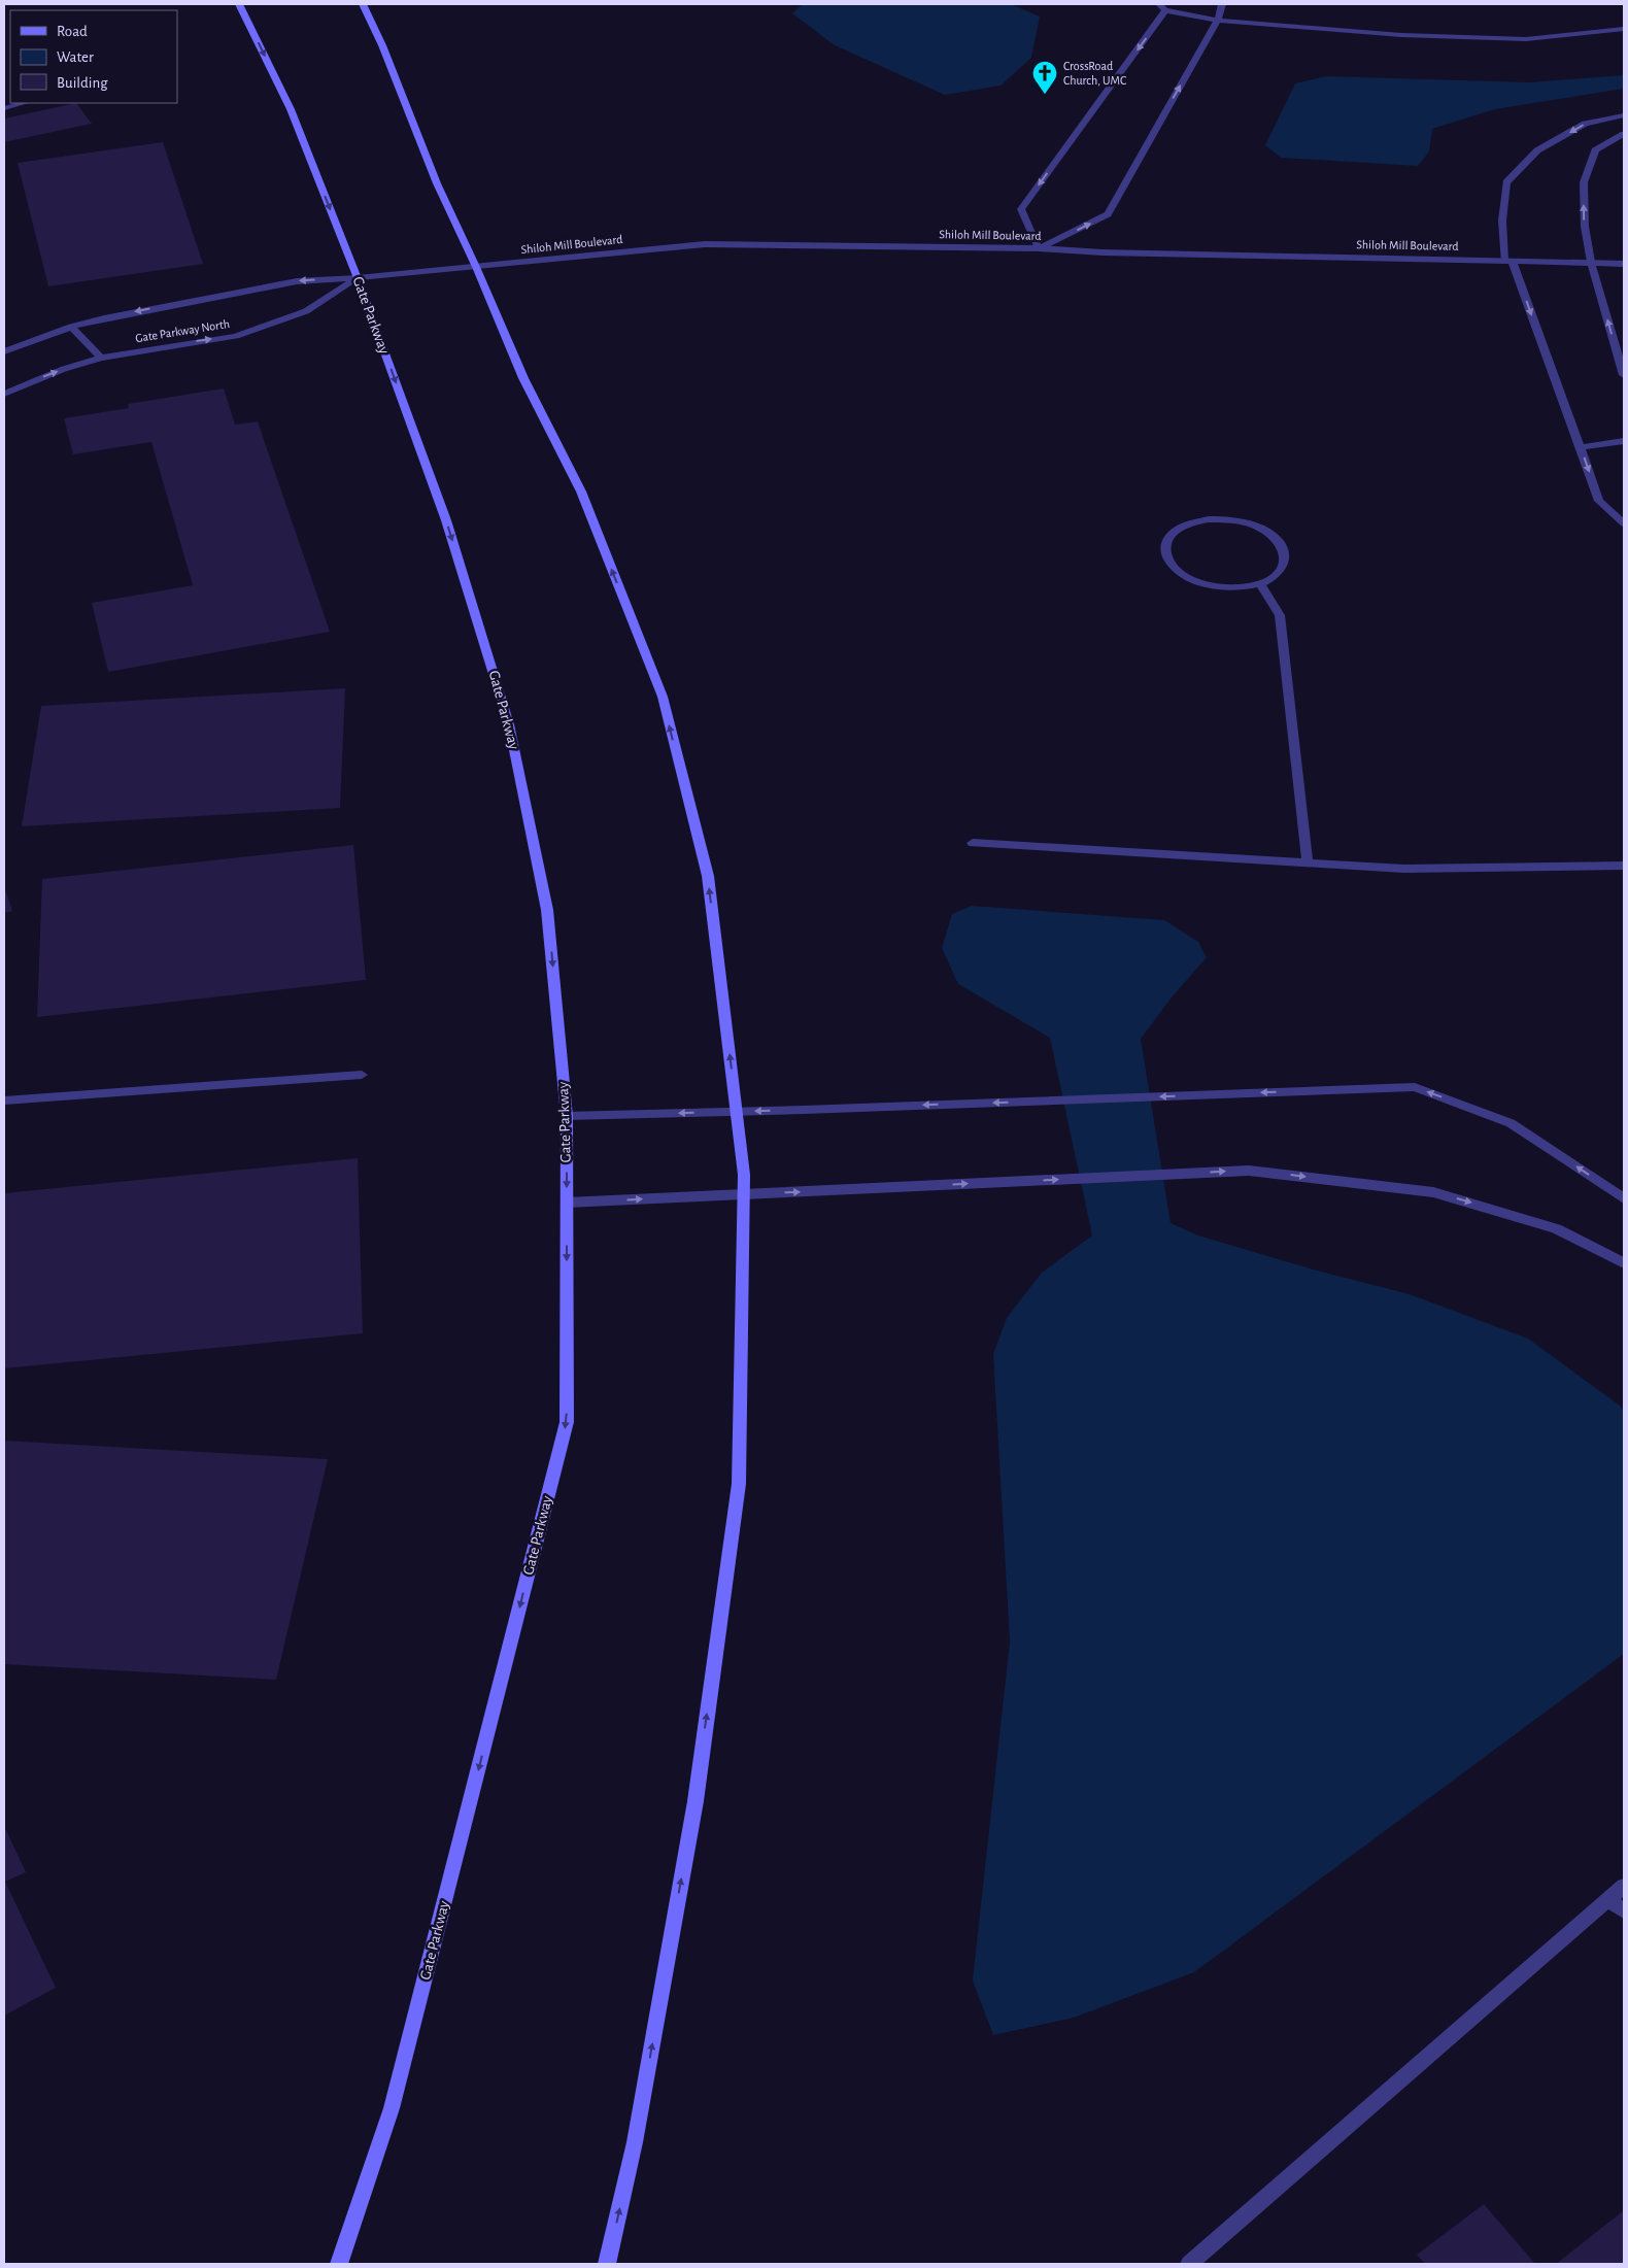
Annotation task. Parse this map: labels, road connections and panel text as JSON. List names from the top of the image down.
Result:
{
  "streets": {
    "main road": ["Gate Parkway"],
    "street": ["Shiloh Mill Boulevard", "Gate Parkway North"]
  },
  "crossings": [
    ["Shiloh Mill Boulevard", "Gate Parkway"],
    ["Shiloh Mill Boulevard", "Gate Parkway North"],
    ["Gate Parkway", "Gate Parkway North"]
  ],
  "one_way": ["Gate Parkway", "Gate Parkway North"],
  "places": {
    "church": ["CrossRoad Church, UMC"]
  },
  "legend": ["Road", "Water", "Building"]
}
